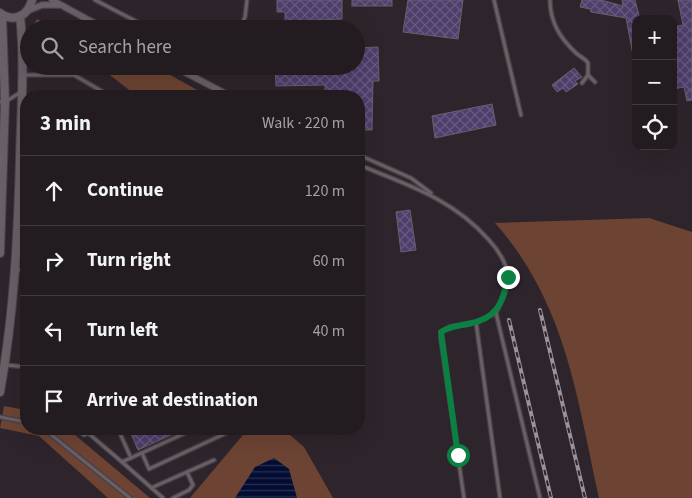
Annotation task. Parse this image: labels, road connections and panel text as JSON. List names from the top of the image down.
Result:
{
  "page": {
    "map_buttons": ["+", "−"],
    "search": "Search here",
    "heading": ["3 min", "Walk · 220 m"],
    "list": [
      ["Continue", "120 m"],
      ["Turn right", "60 m"],
      ["Turn left", "40 m"],
      "Arrive at destination"
    ]
  }
}
